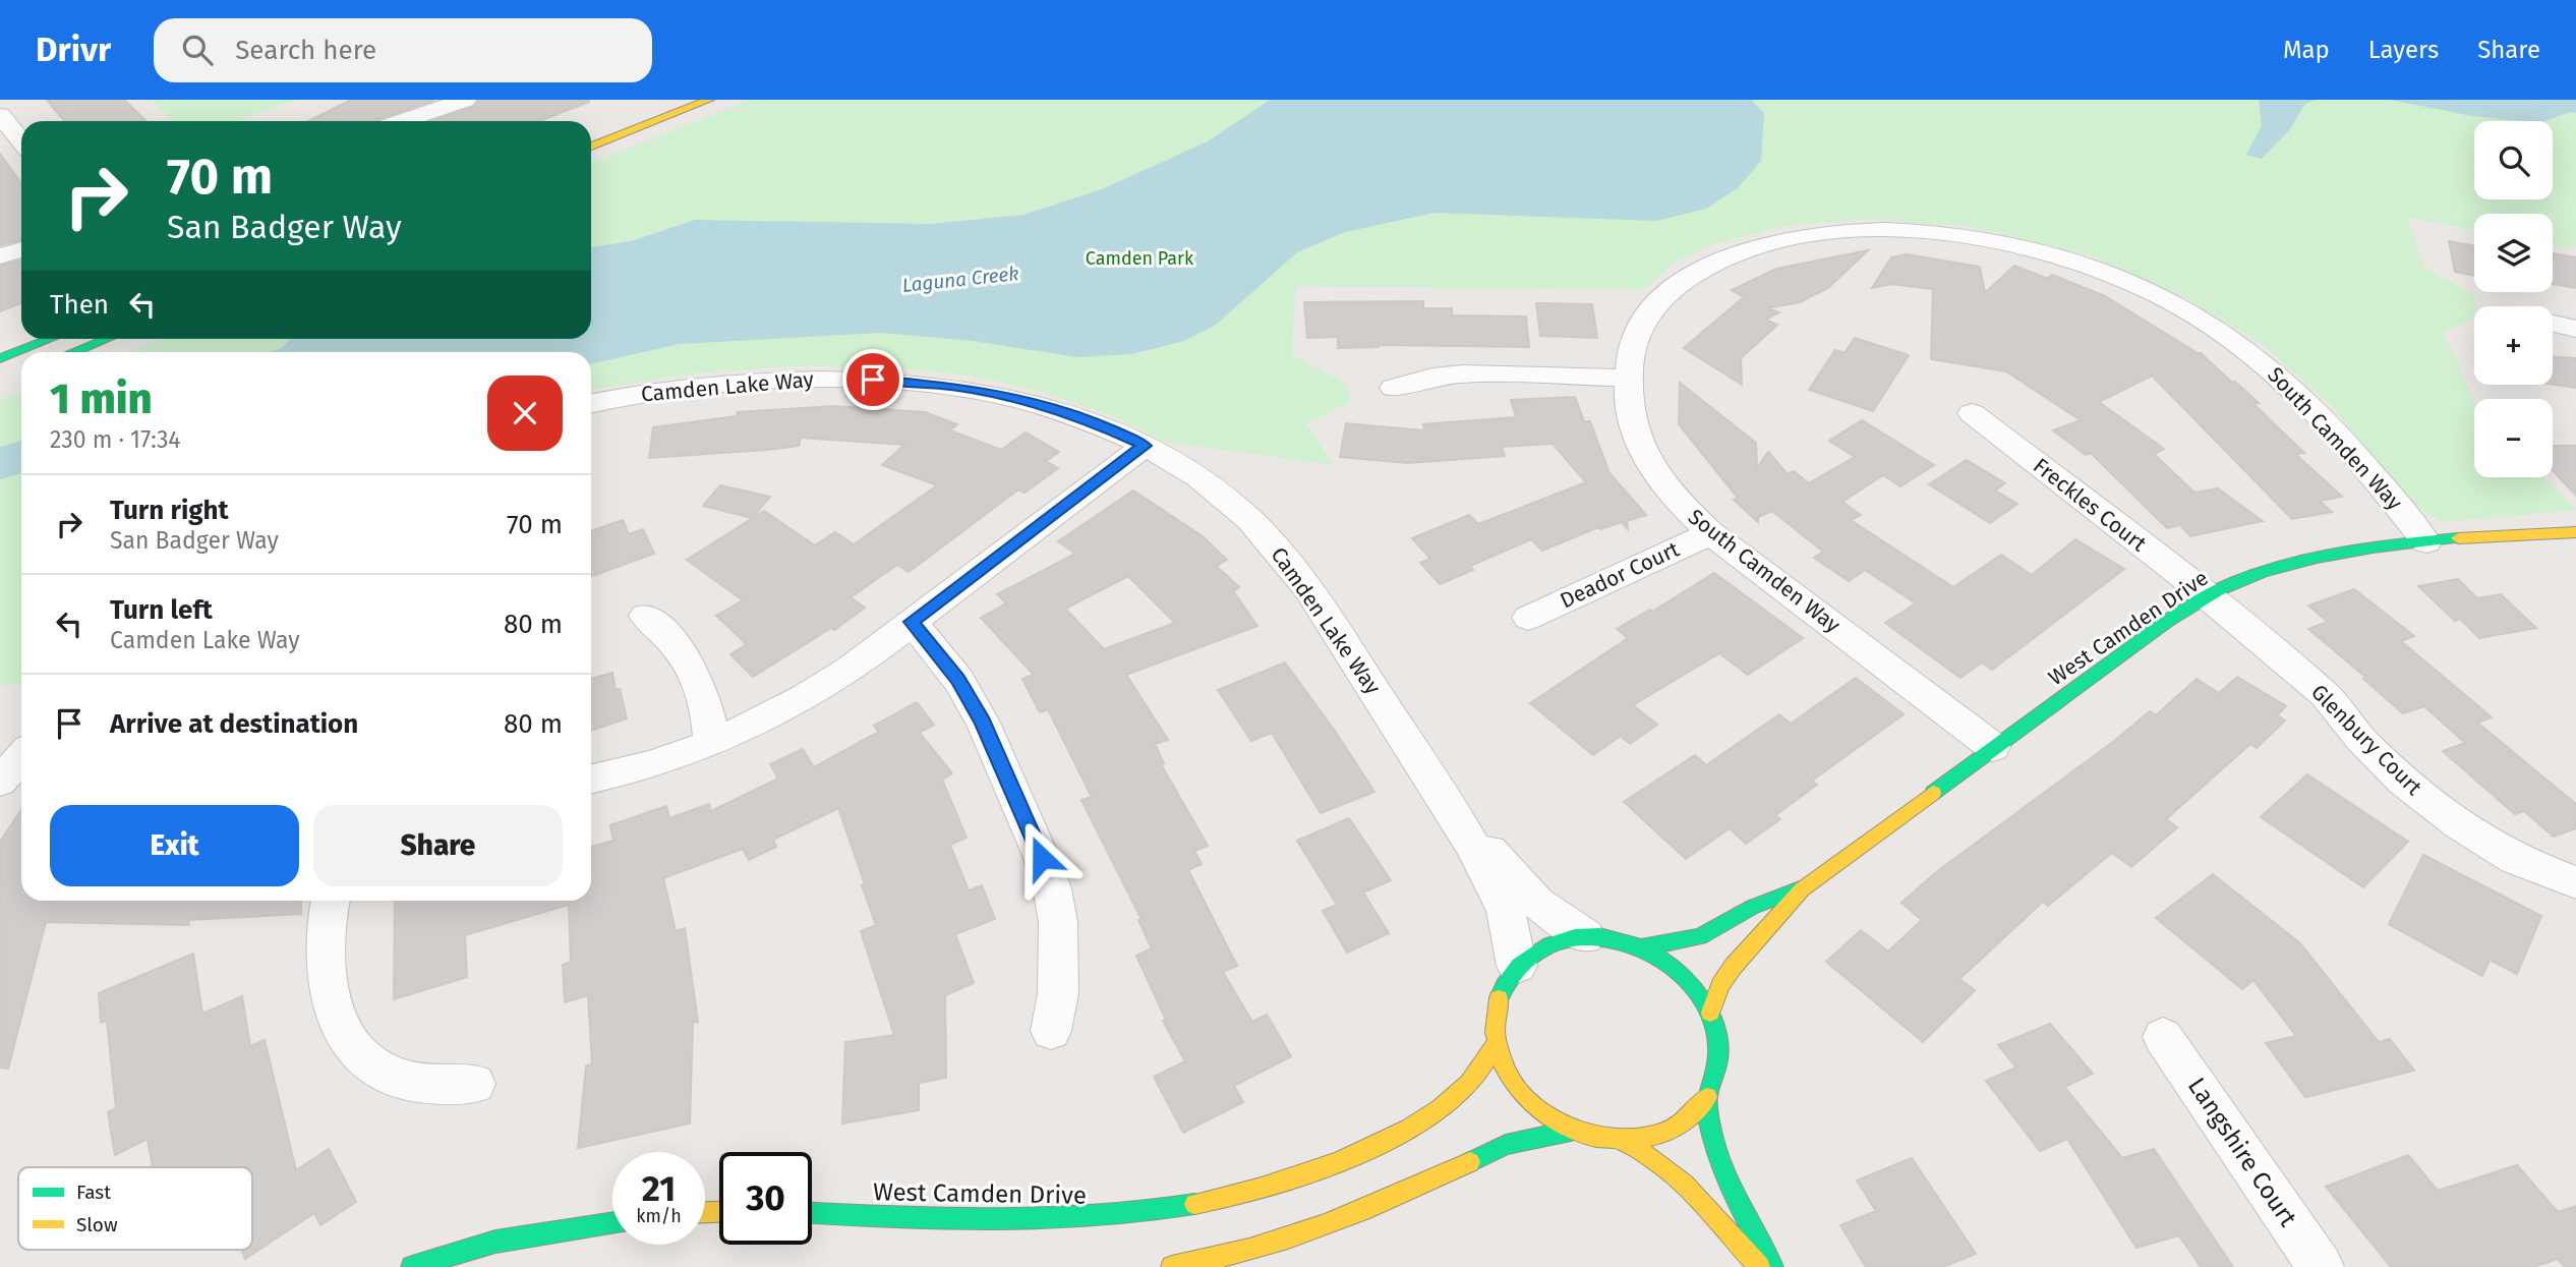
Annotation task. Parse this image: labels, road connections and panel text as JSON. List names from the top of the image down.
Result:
{
  "streets": {
    "street": [
      "Camden Lake Way",
      "South Camden Way",
      "Freckles Court",
      "Deador Court",
      "West Camden Drive",
      "Glenbury Court",
      "Langshire Court"
    ]
  },
  "crossings": [
    ["Camden Lake Way", "West Camden Drive"],
    ["South Camden Way", "Deador Court"],
    ["South Camden Way", "West Camden Drive"],
    ["Freckles Court", "West Camden Drive"],
    ["Freckles Court", "Glenbury Court"],
    ["West Camden Drive", "Glenbury Court"]
  ],
  "water": ["Laguna Creek"],
  "parks": ["Camden Park"],
  "legend": ["Fast", "Slow"],
  "page": {
    "header": "Drivr",
    "search": "Search here",
    "nav": ["Map", "Layers", "Share"],
    "map_buttons": ["+", "−"],
    "turn": ["70 m", "San Badger Way"],
    "then": "Then",
    "heading": ["1 min", "230 m · 17:34"],
    "list": [
      {
        "name": "Turn right",
        "note": "San Badger Way",
        "value": "70 m"
      },
      {
        "name": "Turn left",
        "note": "Camden Lake Way",
        "value": "80 m"
      },
      {
        "name": "Arrive at destination",
        "value": "80 m"
      }
    ],
    "buttons": ["Exit", "Share"],
    "speed": "21 km/h",
    "limit": "30"
  }
}
